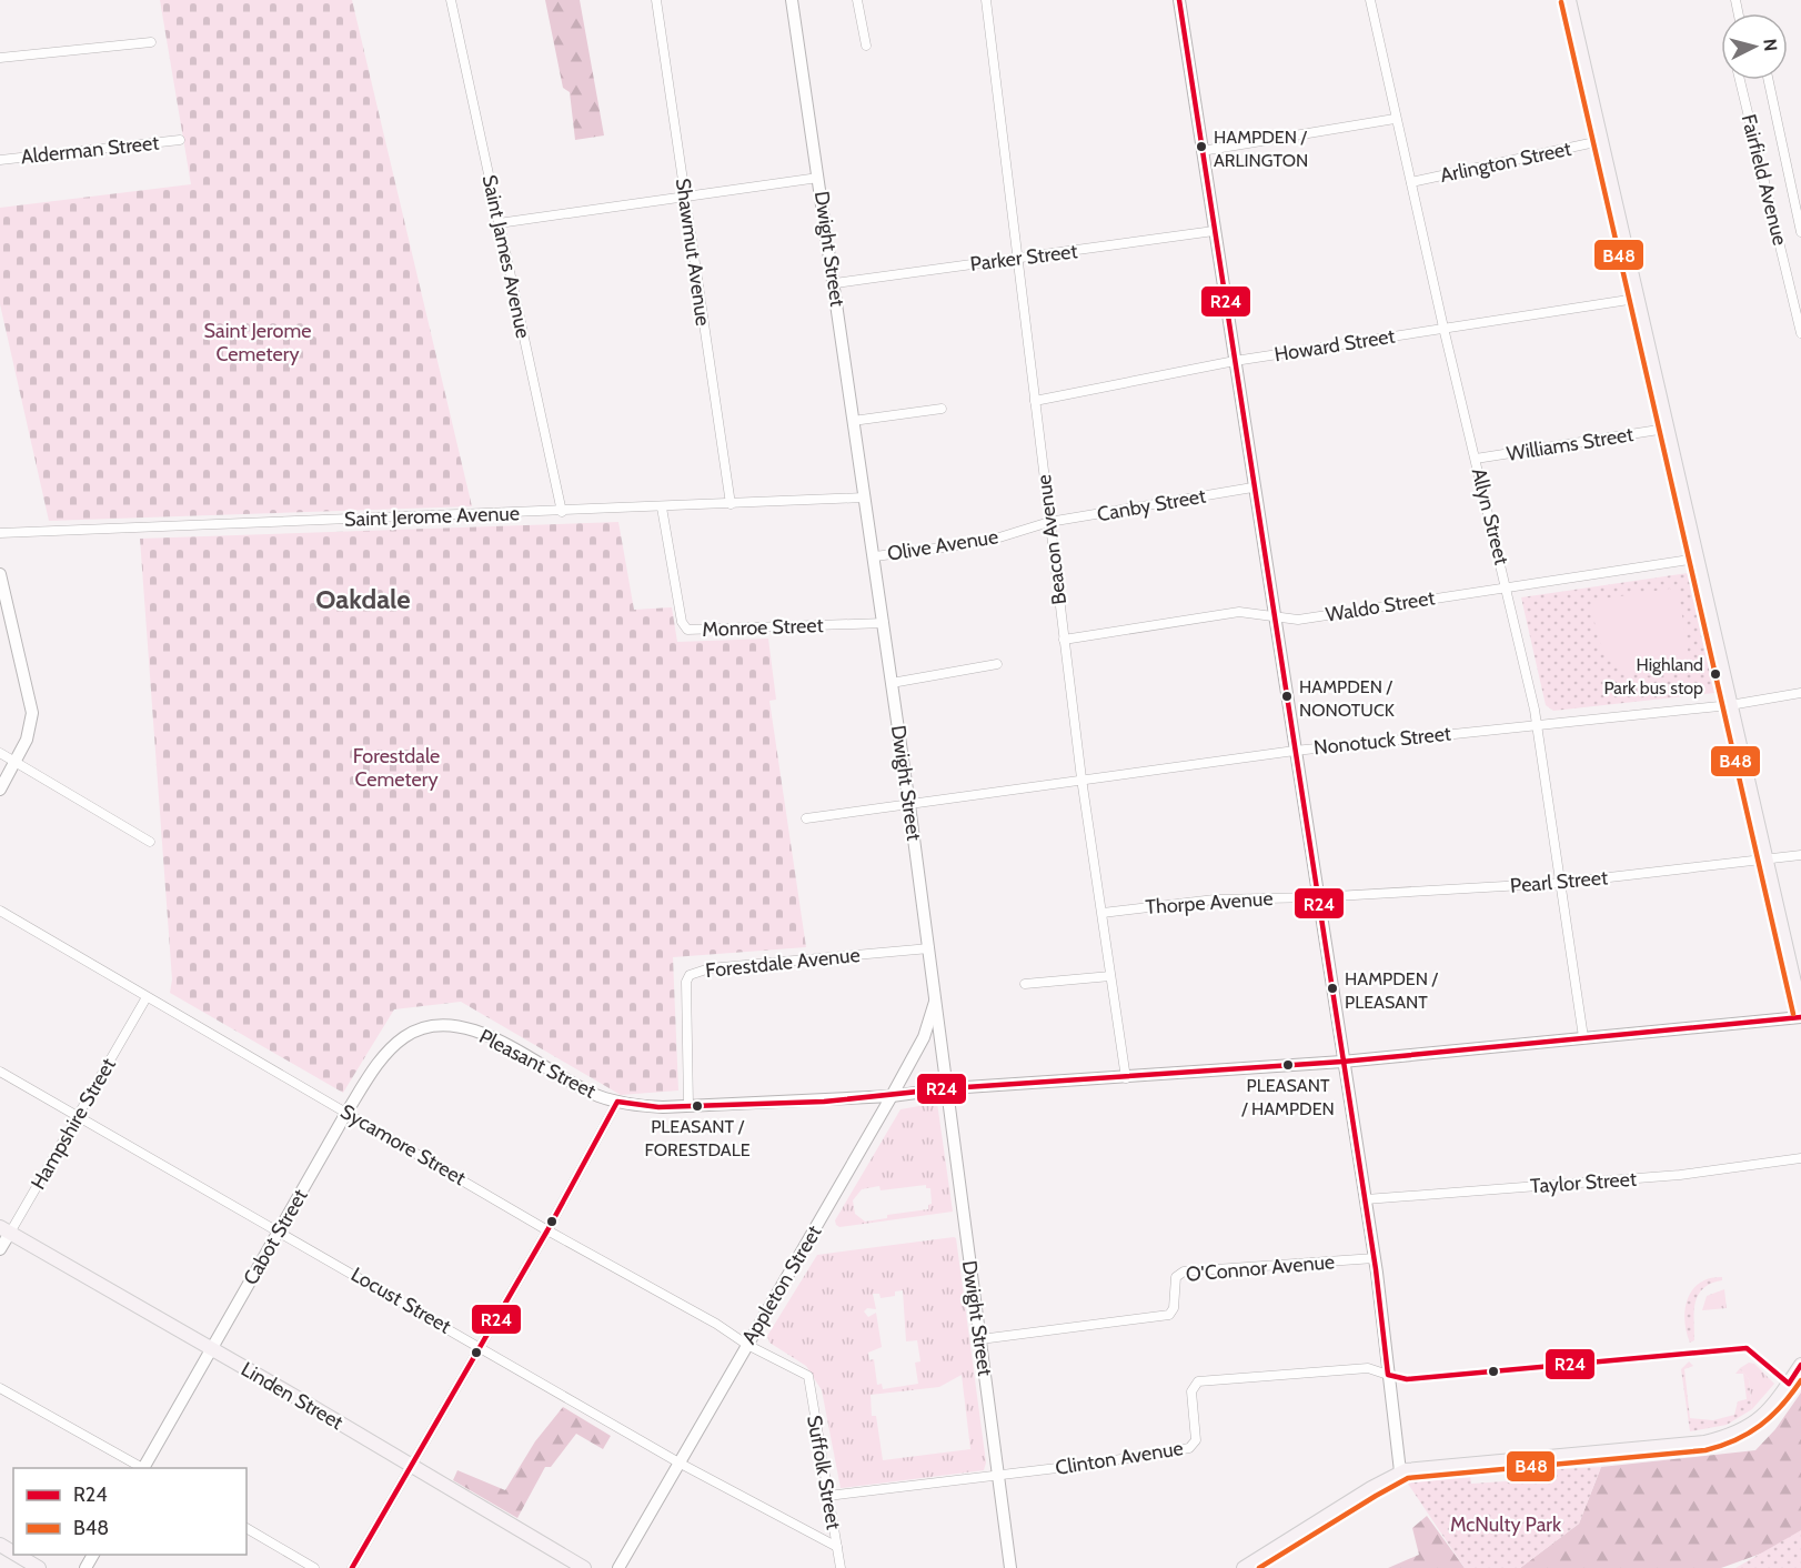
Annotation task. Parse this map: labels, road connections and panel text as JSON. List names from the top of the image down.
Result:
{
  "streets": {
    "main road": [
      "Dwight Street",
      "Pleasant Street",
      "Hampshire Street",
      "Cabot Street",
      "Appleton Street",
      "Linden Street"
    ],
    "street": [
      "Alderman Street",
      "Arlington Street",
      "Fairfield Avenue",
      "Shawmut Avenue",
      "Saint James Avenue",
      "Parker Street",
      "Howard Street",
      "Williams Street",
      "Canby Street",
      "Saint Jerome Avenue",
      "Allyn Street",
      "Beacon Avenue",
      "Olive Avenue",
      "Waldo Street",
      "Monroe Street",
      "Nonotuck Street",
      "Pearl Street",
      "Thorpe Avenue",
      "Forestdale Avenue",
      "Sycamore Street",
      "Taylor Street",
      "O'Connor Avenue",
      "Locust Street",
      "Clinton Avenue",
      "Suffolk Street"
    ]
  },
  "crossings": [
    ["Arlington Street", "Allyn Street"],
    ["Dwight Street", "Parker Street"],
    ["Dwight Street", "Saint Jerome Avenue"],
    ["Dwight Street", "Olive Avenue"],
    ["Dwight Street", "Monroe Street"],
    ["Dwight Street", "Nonotuck Street"],
    ["Dwight Street", "Forestdale Avenue"],
    ["Dwight Street", "Pleasant Street"],
    ["Dwight Street", "O'Connor Avenue"],
    ["Dwight Street", "Appleton Street"],
    ["Dwight Street", "Clinton Avenue"],
    ["Shawmut Avenue", "Saint Jerome Avenue"],
    ["Saint James Avenue", "Saint Jerome Avenue"],
    ["Parker Street", "Beacon Avenue"],
    ["Howard Street", "Allyn Street"],
    ["Howard Street", "Beacon Avenue"],
    ["Williams Street", "Allyn Street"],
    ["Canby Street", "Beacon Avenue"],
    ["Canby Street", "Olive Avenue"],
    ["Saint Jerome Avenue", "Monroe Street"],
    ["Allyn Street", "Waldo Street"],
    ["Allyn Street", "Nonotuck Street"],
    ["Allyn Street", "Pearl Street"],
    ["Allyn Street", "Pleasant Street"],
    ["Beacon Avenue", "Olive Avenue"],
    ["Beacon Avenue", "Waldo Street"],
    ["Beacon Avenue", "Nonotuck Street"],
    ["Beacon Avenue", "Thorpe Avenue"],
    ["Beacon Avenue", "Pleasant Street"],
    ["Pearl Street", "Thorpe Avenue"],
    ["Forestdale Avenue", "Pleasant Street"],
    ["Pleasant Street", "Cabot Street"],
    ["Pleasant Street", "Appleton Street"],
    ["Hampshire Street", "Sycamore Street"],
    ["Hampshire Street", "Locust Street"],
    ["Hampshire Street", "Linden Street"],
    ["Sycamore Street", "Cabot Street"],
    ["Sycamore Street", "Appleton Street"],
    ["Sycamore Street", "Suffolk Street"],
    ["Cabot Street", "Locust Street"],
    ["Cabot Street", "Linden Street"],
    ["Appleton Street", "Locust Street"],
    ["Locust Street", "Suffolk Street"],
    ["Clinton Avenue", "Suffolk Street"]
  ],
  "districts": ["Oakdale"],
  "parks": ["Saint Jerome Cemetery", "Forestdale Cemetery", "McNulty Park"],
  "places": [
    "HAMPDEN / ARLINGTON",
    "Highland Park bus stop",
    "HAMPDEN / NONOTUCK",
    "HAMPDEN / PLEASANT",
    "PLEASANT / HAMPDEN",
    "PLEASANT / FORESTDALE"
  ],
  "lines": ["transit line R24", "transit line B48"],
  "legend": ["R24", "B48"],
  "north": "right"
}
